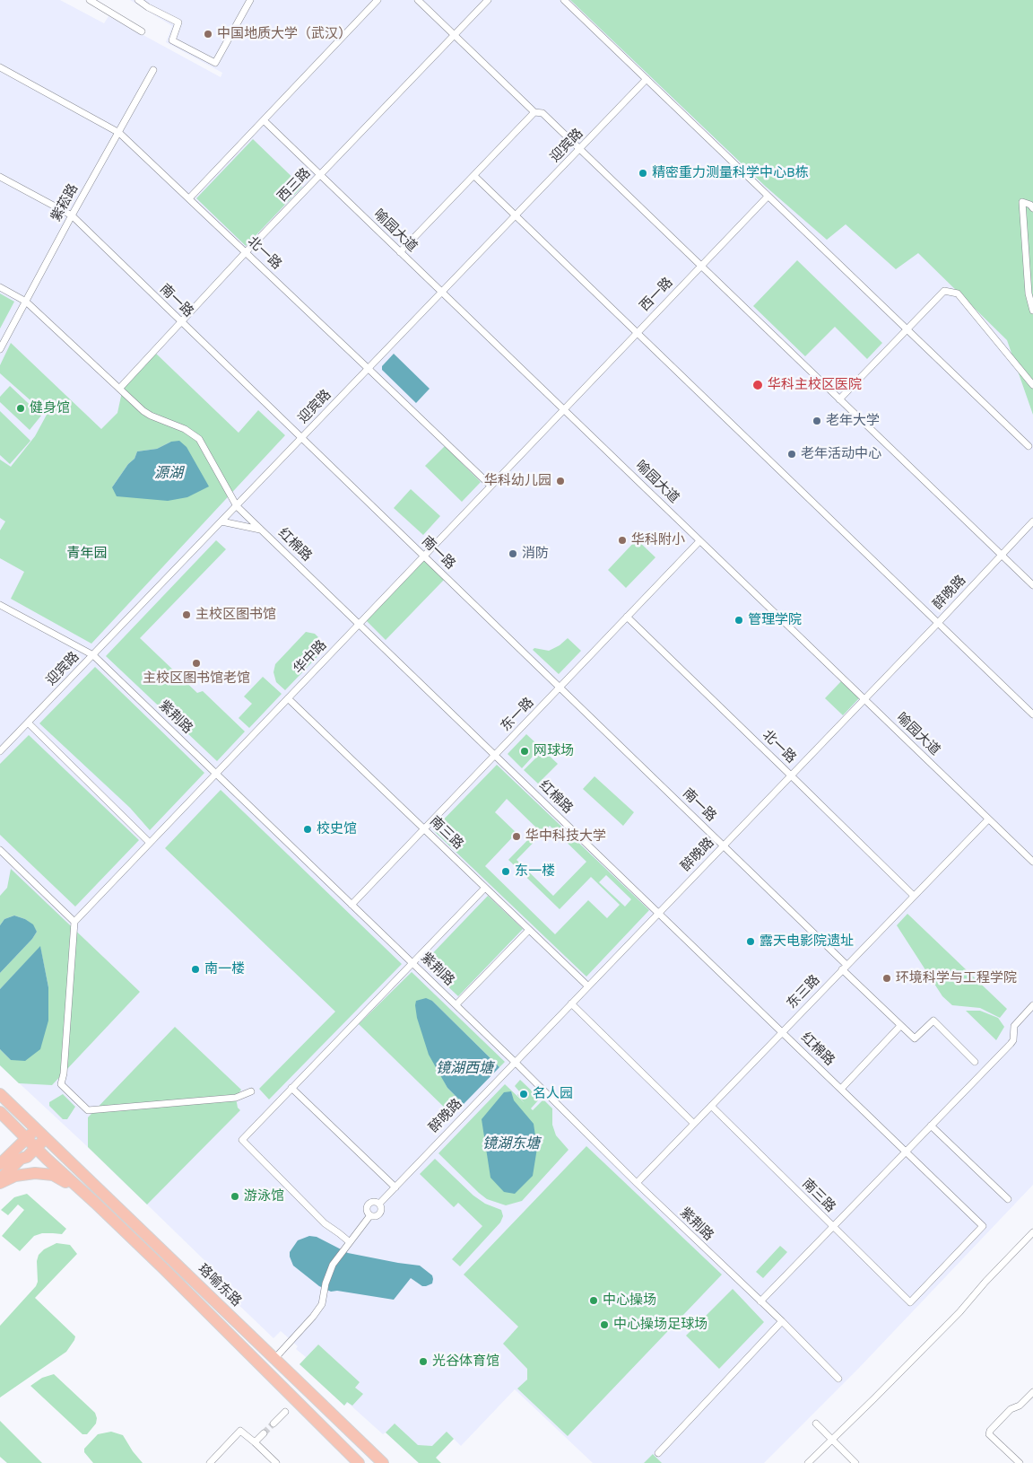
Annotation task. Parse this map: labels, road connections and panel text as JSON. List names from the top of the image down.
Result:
{
  "streets": {
    "highway": ["珞喻东路"],
    "street": [
      "迎宾路",
      "西三路",
      "紫菘路",
      "喻园大道",
      "北一路",
      "西一路",
      "南一路",
      "红棉路",
      "醉晚路",
      "华中路",
      "东一路",
      "紫荆路",
      "南三路",
      "东三路"
    ]
  },
  "crossings": [
    ["迎宾路", "喻园大道"],
    ["迎宾路", "北一路"],
    ["迎宾路", "南一路"],
    ["迎宾路", "红棉路"],
    ["迎宾路", "紫荆路"],
    ["西三路", "喻园大道"],
    ["西三路", "北一路"],
    ["西三路", "南一路"],
    ["西三路", "红棉路"],
    ["紫菘路", "北一路"],
    ["紫菘路", "南一路"],
    ["紫菘路", "红棉路"],
    ["喻园大道", "西一路"],
    ["喻园大道", "醉晚路"],
    ["喻园大道", "华中路"],
    ["喻园大道", "东一路"],
    ["喻园大道", "东三路"],
    ["北一路", "醉晚路"],
    ["北一路", "华中路"],
    ["北一路", "东一路"],
    ["北一路", "东三路"],
    ["西一路", "华中路"],
    ["南一路", "醉晚路"],
    ["南一路", "华中路"],
    ["南一路", "东一路"],
    ["南一路", "东三路"],
    ["红棉路", "醉晚路"],
    ["红棉路", "华中路"],
    ["红棉路", "东一路"],
    ["红棉路", "南三路"],
    ["红棉路", "东三路"],
    ["醉晚路", "紫荆路"],
    ["醉晚路", "南三路"],
    ["醉晚路", "珞喻东路"],
    ["华中路", "紫荆路"],
    ["华中路", "南三路"],
    ["东一路", "紫荆路"],
    ["东一路", "南三路"],
    ["紫荆路", "东三路"],
    ["南三路", "东三路"]
  ],
  "water": ["源湖", "镜湖西塘", "镜湖东塘"],
  "parks": ["青年园"],
  "places": [
    "中国地质大学（武汉）",
    "精密重力测量科学中心B栋",
    "华科主校区医院",
    "健身馆",
    "老年大学",
    "老年活动中心",
    "华科幼儿园",
    "华科附小",
    "消防",
    "主校区图书馆",
    "管理学院",
    "主校区图书馆老馆",
    "网球场",
    "校史馆",
    "华中科技大学",
    "东一楼",
    "露天电影院遗址",
    "南一楼",
    "环境科学与工程学院",
    "名人园",
    "游泳馆",
    "中心操场",
    "中心操场足球场",
    "光谷体育馆"
  ]
}
